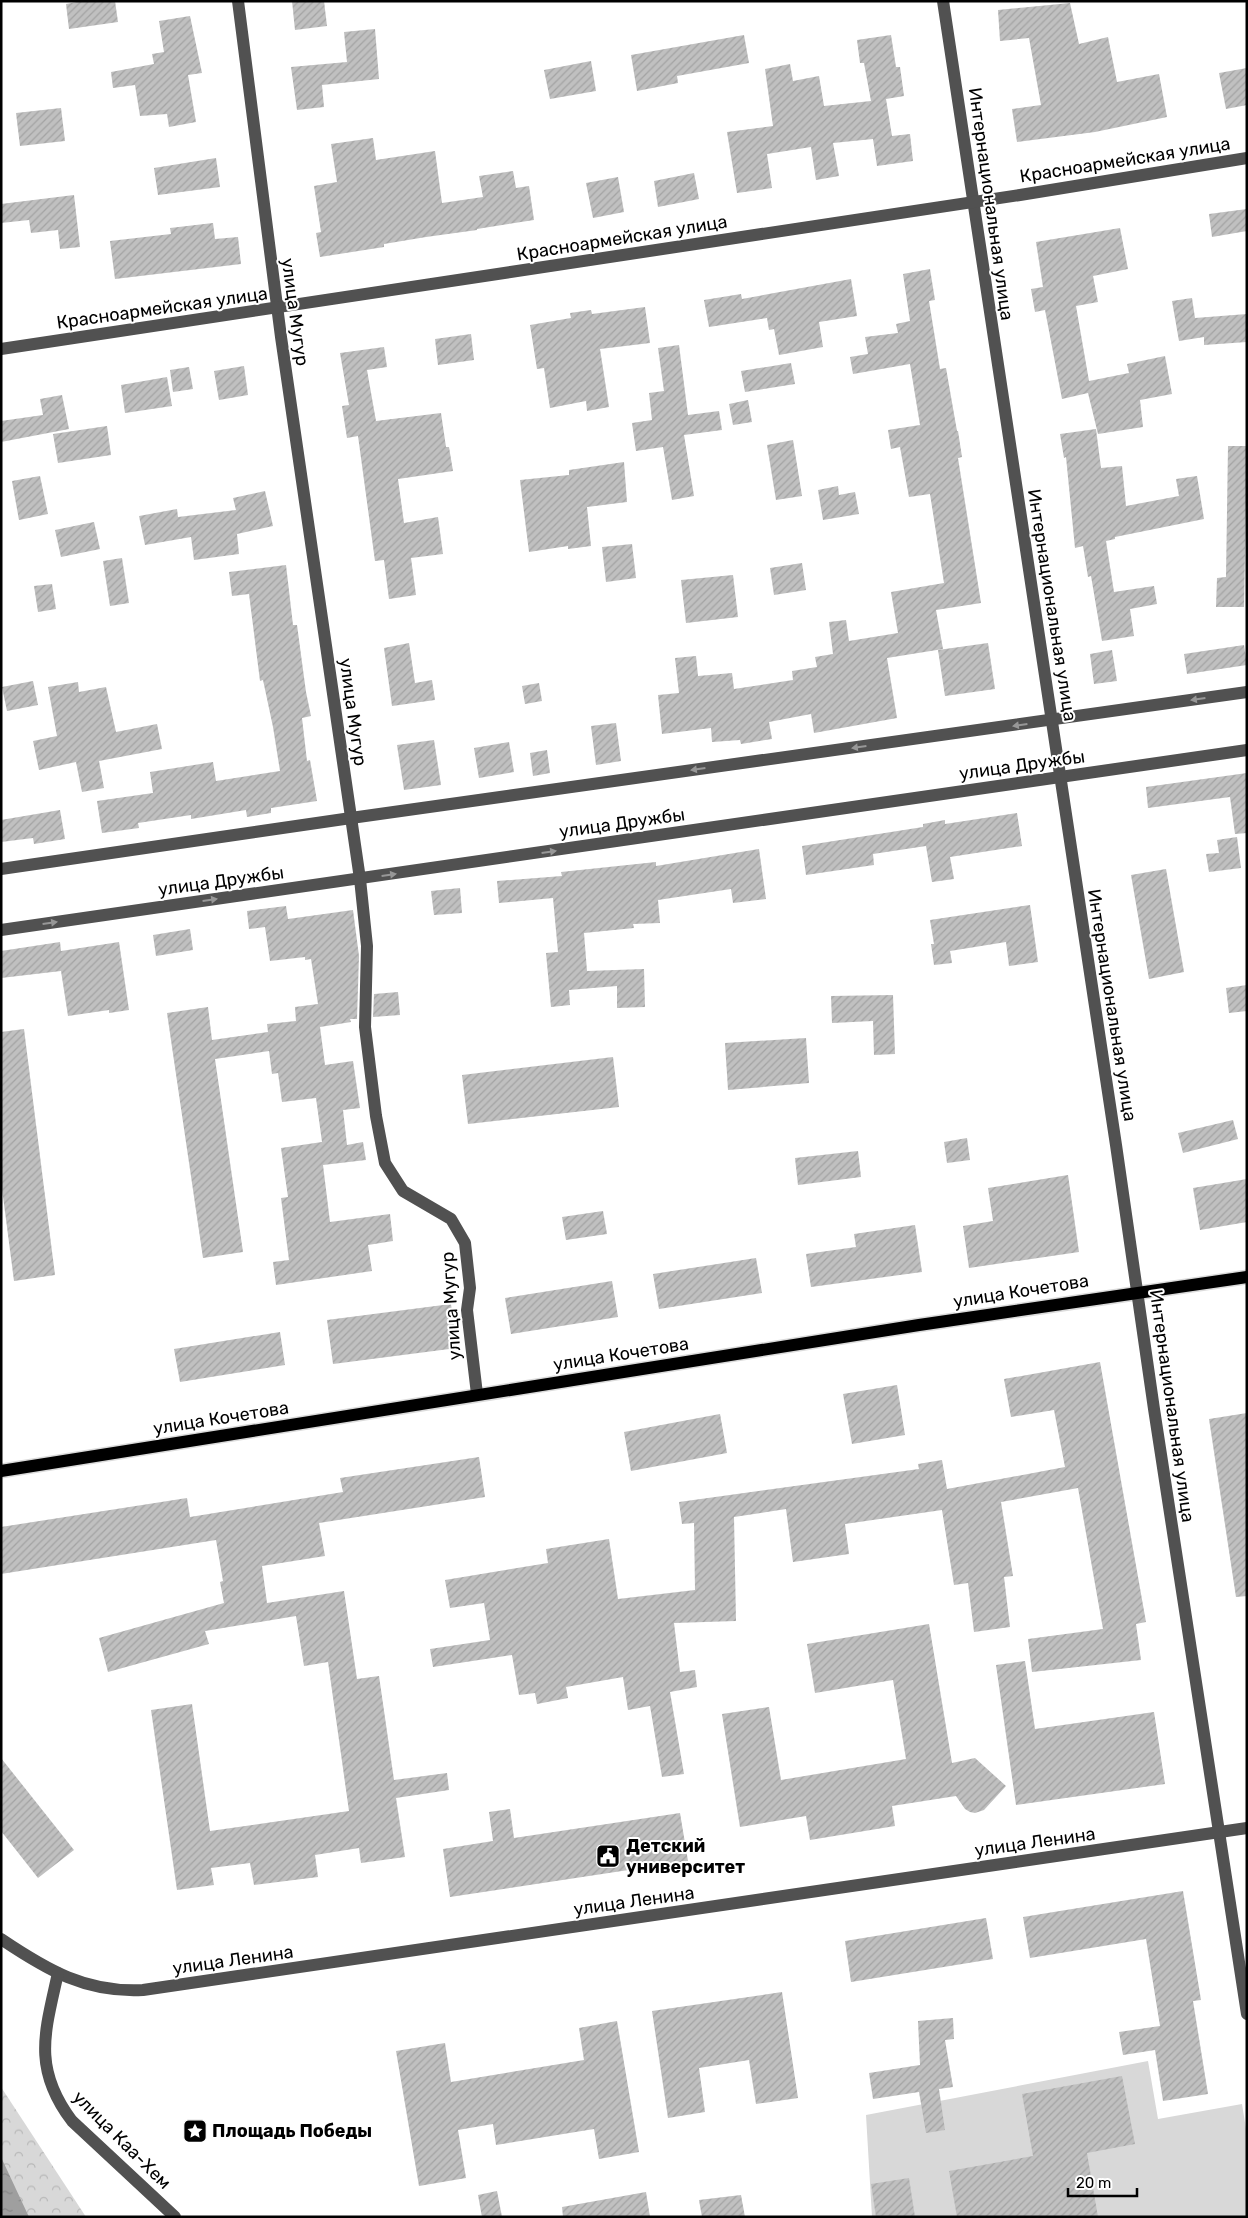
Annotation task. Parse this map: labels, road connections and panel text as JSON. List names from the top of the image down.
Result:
{
  "streets": {
    "main road": ["улица Кочетова"],
    "street": [
      "Красноармейская улица",
      "Интернациональная улица",
      "улица Мугур",
      "улица Дружбы",
      "улица Ленина",
      "улица Каа-Хем"
    ]
  },
  "crossings": [
    ["Красноармейская улица", "Интернациональная улица"],
    ["Красноармейская улица", "улица Мугур"],
    ["Интернациональная улица", "улица Дружбы"],
    ["Интернациональная улица", "улица Кочетова"],
    ["Интернациональная улица", "улица Ленина"],
    ["улица Мугур", "улица Дружбы"],
    ["улица Мугур", "улица Кочетова"],
    ["улица Ленина", "улица Каа-Хем"]
  ],
  "places": {
    "public building": ["Детский университет"],
    "place": ["Площадь Победы"]
  },
  "scale_bar": "20 m"
}
